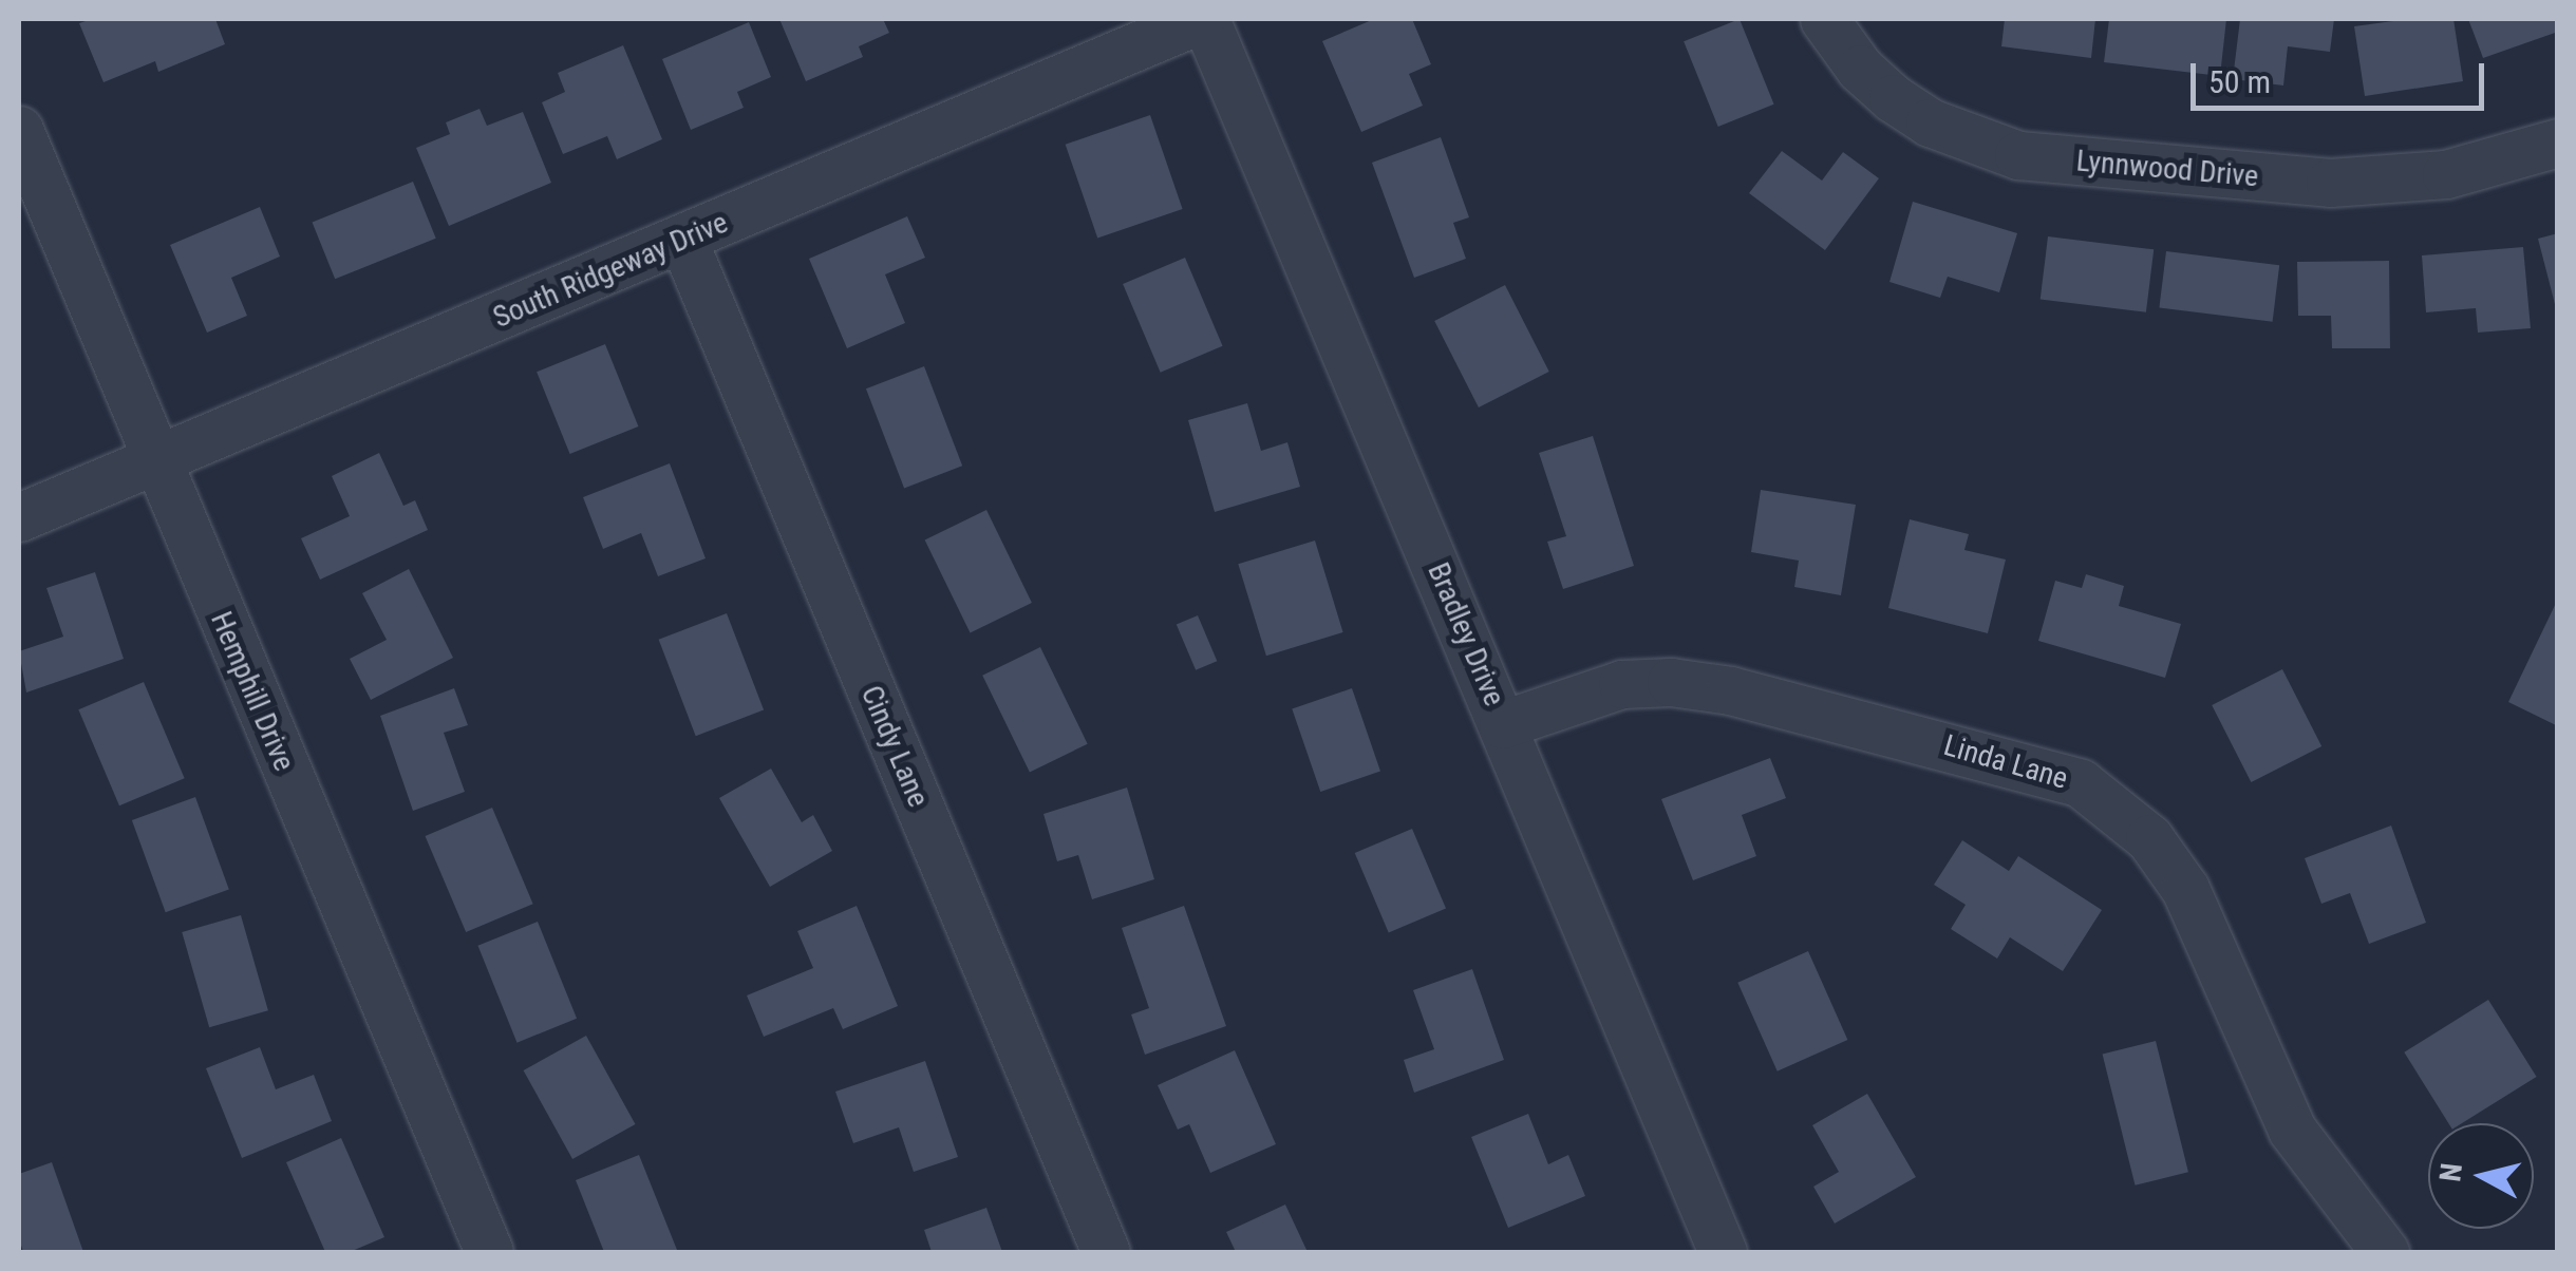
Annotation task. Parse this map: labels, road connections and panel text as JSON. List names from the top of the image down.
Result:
{
  "streets": {
    "street": [
      "Lynnwood Drive",
      "South Ridgeway Drive",
      "Bradley Drive",
      "Hemphill Drive",
      "Cindy Lane",
      "Linda Lane"
    ]
  },
  "crossings": [
    ["South Ridgeway Drive", "Bradley Drive"],
    ["South Ridgeway Drive", "Hemphill Drive"],
    ["South Ridgeway Drive", "Cindy Lane"],
    ["Bradley Drive", "Linda Lane"]
  ],
  "scale_bar": "50 m",
  "north": "left"
}
